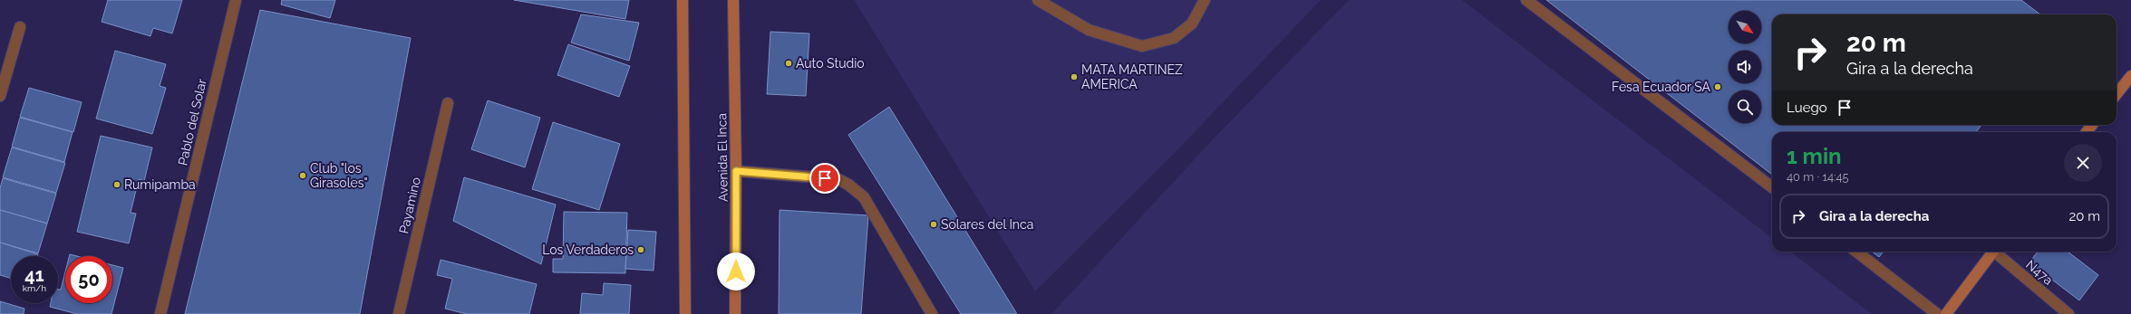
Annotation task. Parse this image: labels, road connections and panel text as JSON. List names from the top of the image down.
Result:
{
  "streets": {
    "main road": ["Avenida El Inca"],
    "street": ["Pablo del Solar", "Payamino", "N47a"]
  },
  "places": [
    "Auto Studio",
    "MATA MARTINEZ AMERICA",
    "Fesa Ecuador SA",
    "Club \"los Girasoles\"",
    "Rumipamba",
    "Solares del Inca",
    "Los Verdaderos"
  ],
  "north": "bottom right",
  "page": {
    "turn": ["20 m", "Gira a la derecha"],
    "then": "Luego",
    "heading": ["1 min", "40 m · 14:45"],
    "list": [
      {
        "name": "Gira a la derecha",
        "value": "20 m"
      }
    ],
    "speed": "41 km/h",
    "limit": "50"
  }
}
